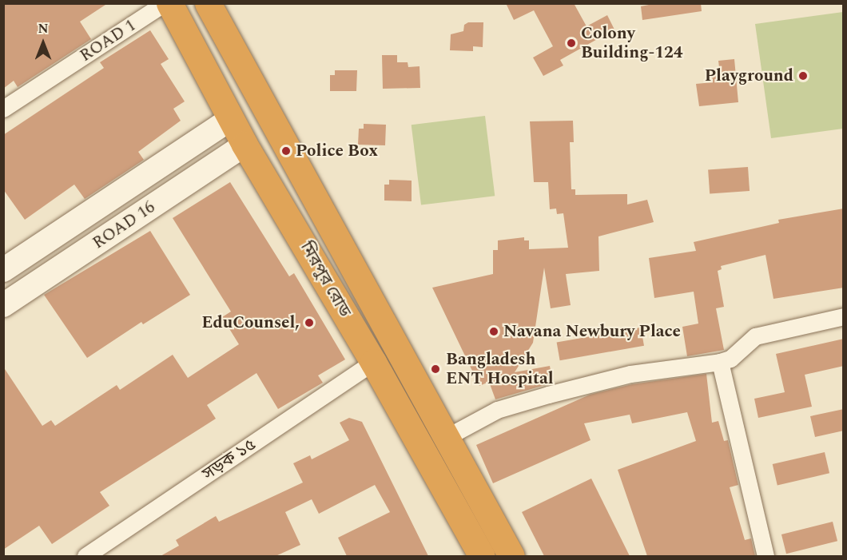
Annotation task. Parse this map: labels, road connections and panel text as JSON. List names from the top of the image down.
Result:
{
  "streets": {
    "highway": ["মিরপুর রোড"],
    "main road": ["ROAD 16"],
    "street": ["ROAD 1", "সড়ক ১৫"]
  },
  "crossings": [
    ["ROAD 16", "মিরপুর রোড"],
    ["মিরপুর রোড", "সড়ক ১৫"]
  ],
  "places": [
    "Colony Building-124",
    "Playground",
    "Police Box",
    "EduCounsel,",
    "Navana Newbury Place",
    "Bangladesh ENT Hospital"
  ],
  "north": "top"
}
